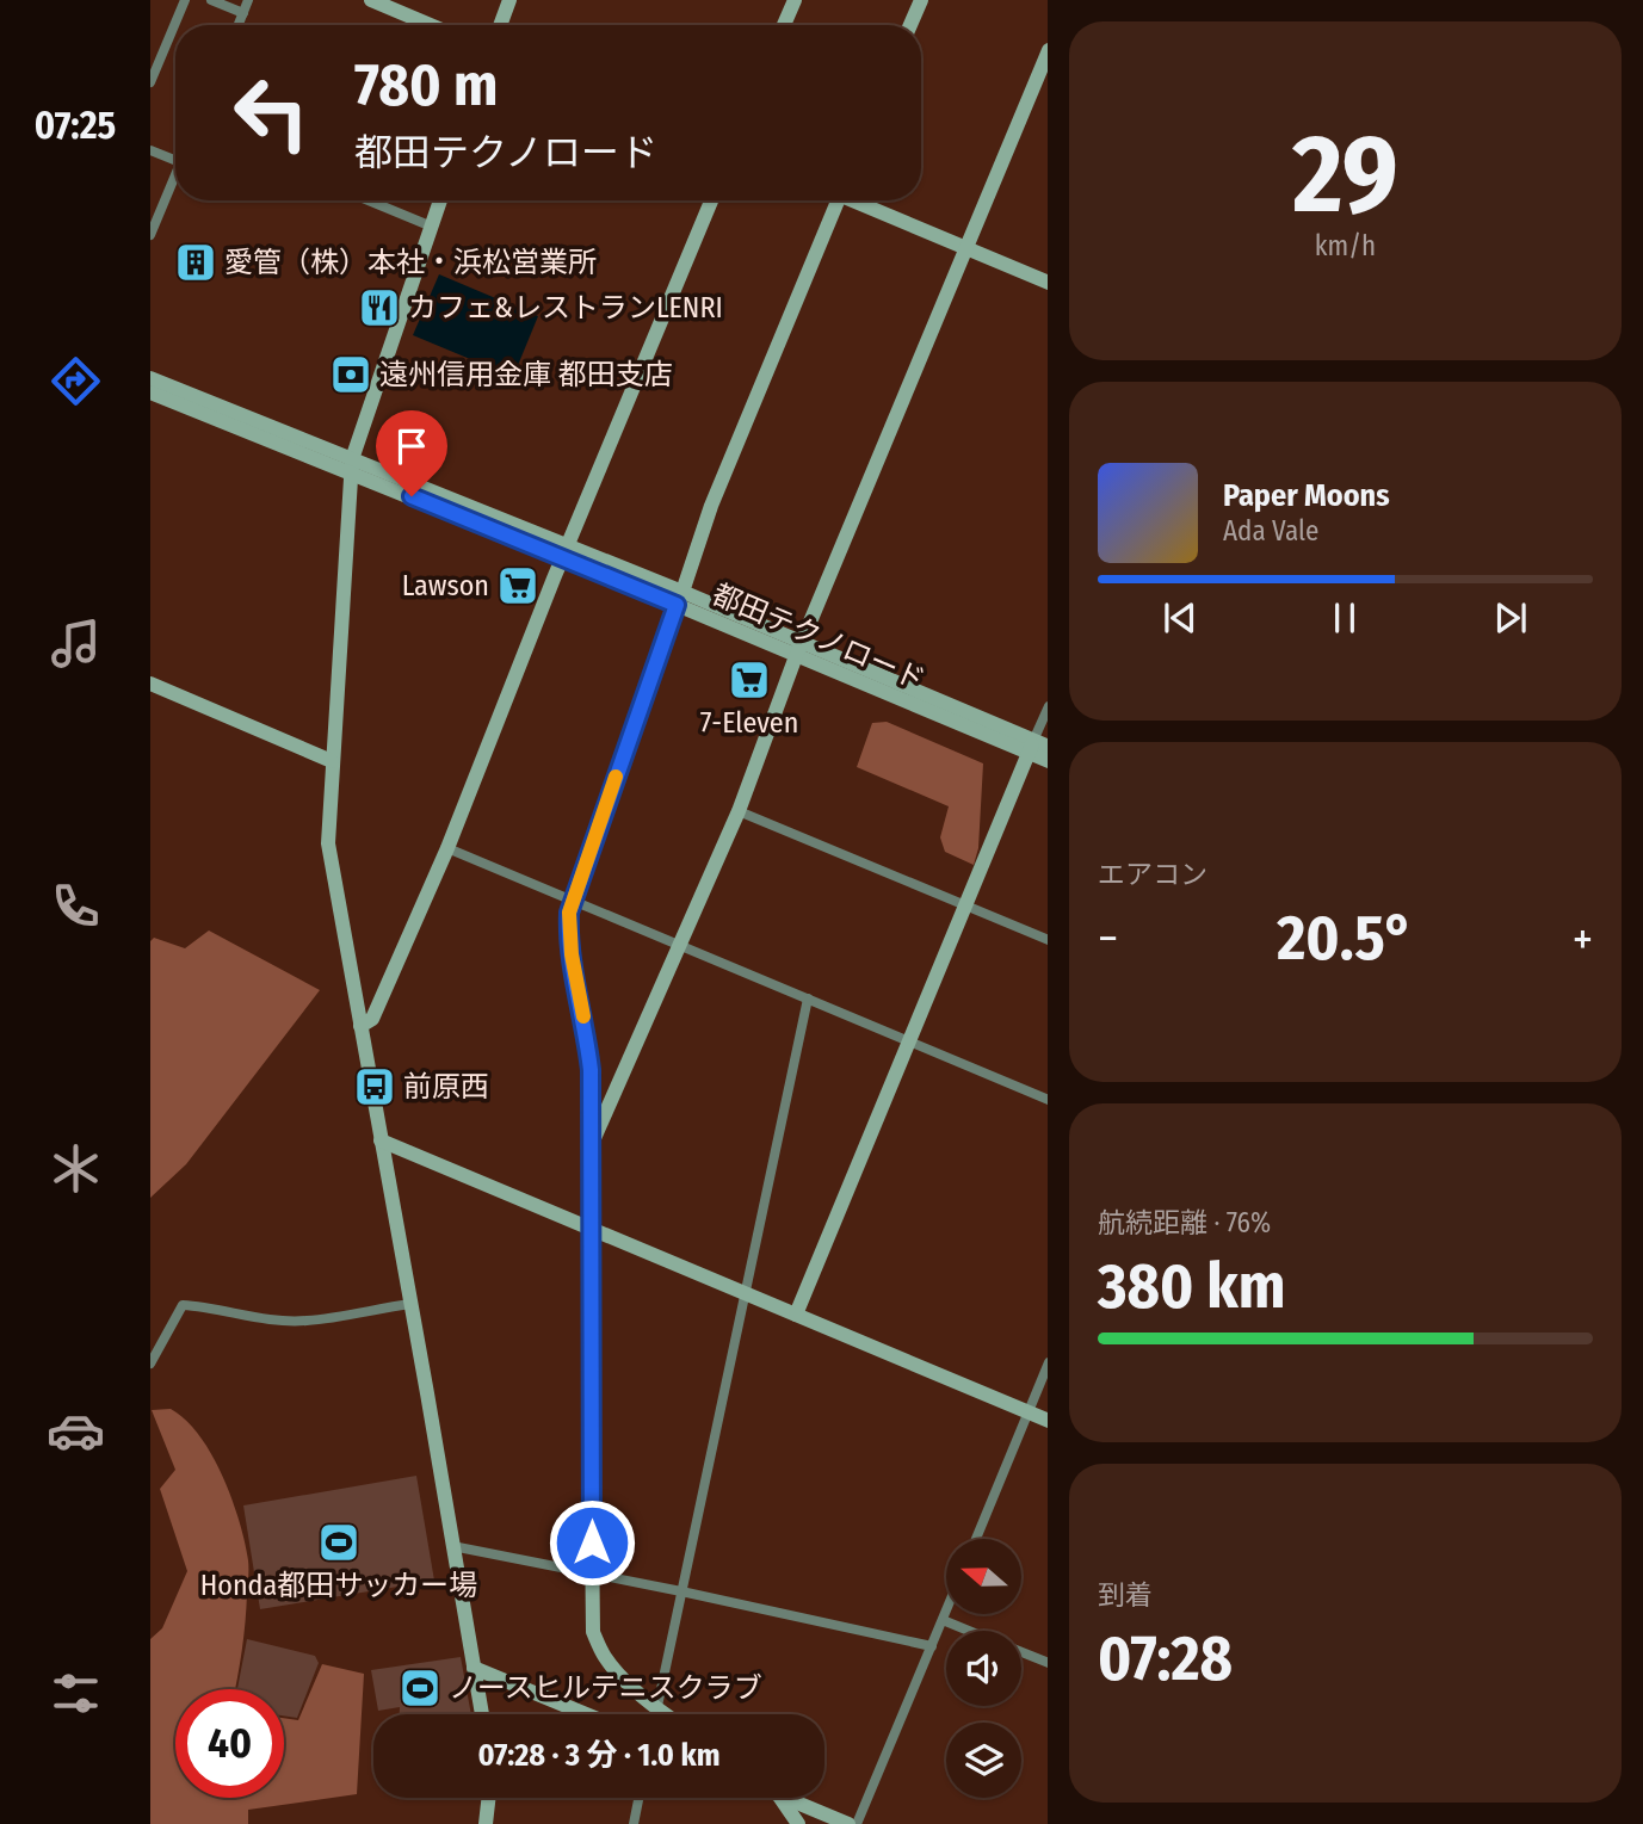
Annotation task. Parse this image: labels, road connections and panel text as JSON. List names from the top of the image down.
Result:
{
  "streets": {
    "street": ["都田テクノロード"]
  },
  "places": {
    "building": ["愛管（株）本社・浜松営業所"],
    "restaurant": ["カフェ&レストランLENRI"],
    "bank": ["遠州信用金庫 都田支店"],
    "supermarket": ["Lawson", "7-Eleven"],
    "bus stop": ["前原西"],
    "sports": ["Honda都田サッカー場", "ノースヒルテニスクラブ"]
  },
  "north": "left",
  "page": {
    "tabs": "07:25",
    "tile": [
      ["29", "km/h"],
      "エアコン",
      ["航続距離 · 76%", "380 km"],
      ["到着", "07:28"]
    ],
    "turn": ["780 m", "都田テクノロード"],
    "song": ["Paper Moons", "Ada Vale"],
    "heat": ["−", "20.5°", "+"],
    "limit": "40",
    "trip": "07:28 · 3 分 · 1.0 km"
  }
}
